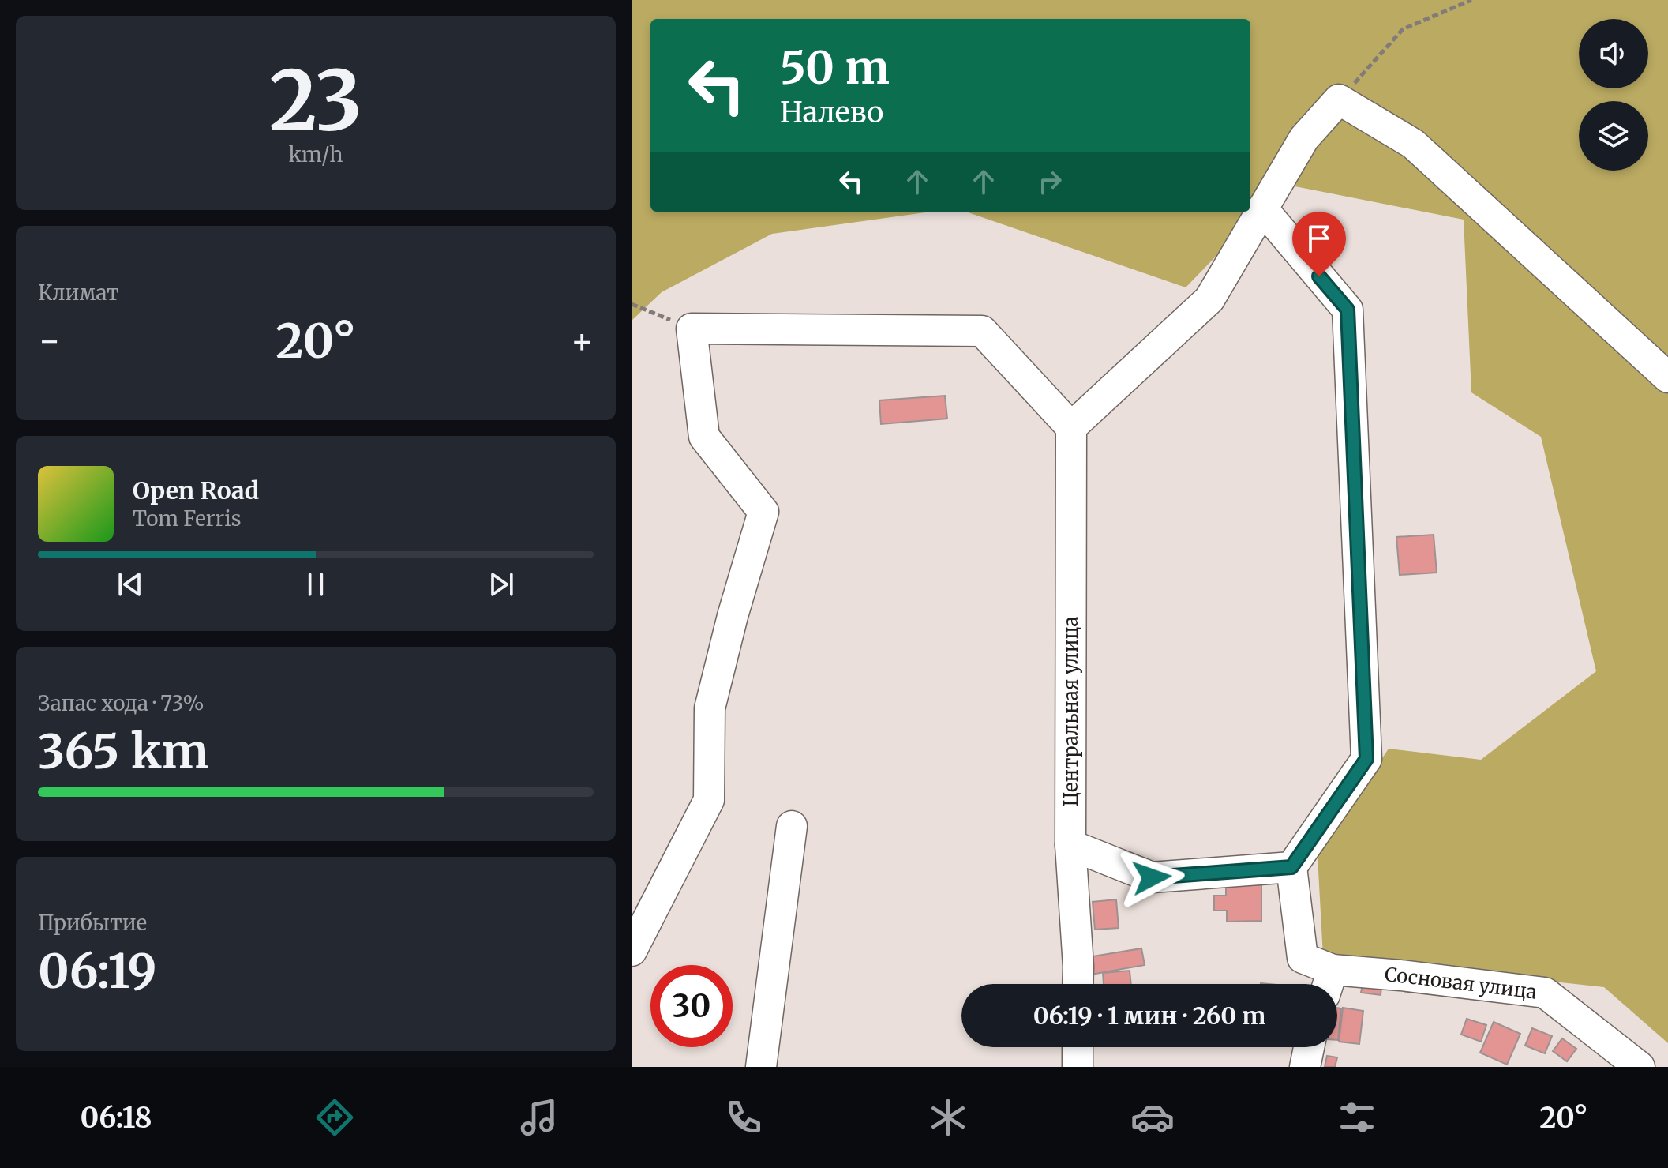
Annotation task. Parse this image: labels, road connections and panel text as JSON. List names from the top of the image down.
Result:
{
  "streets": {
    "street": ["Центральная улица", "Сосновая улица"]
  },
  "page": {
    "tile": [
      ["23", "km/h"],
      "Климат",
      ["Запас хода · 73%", "365 km"],
      ["Прибытие", "06:19"]
    ],
    "turn": ["50 m", "Налево"],
    "heat": ["−", "20°", "+"],
    "song": ["Open Road", "Tom Ferris"],
    "limit": "30",
    "trip": "06:19 · 1 мин · 260 m",
    "tabs": ["06:18", "20°"]
  }
}
